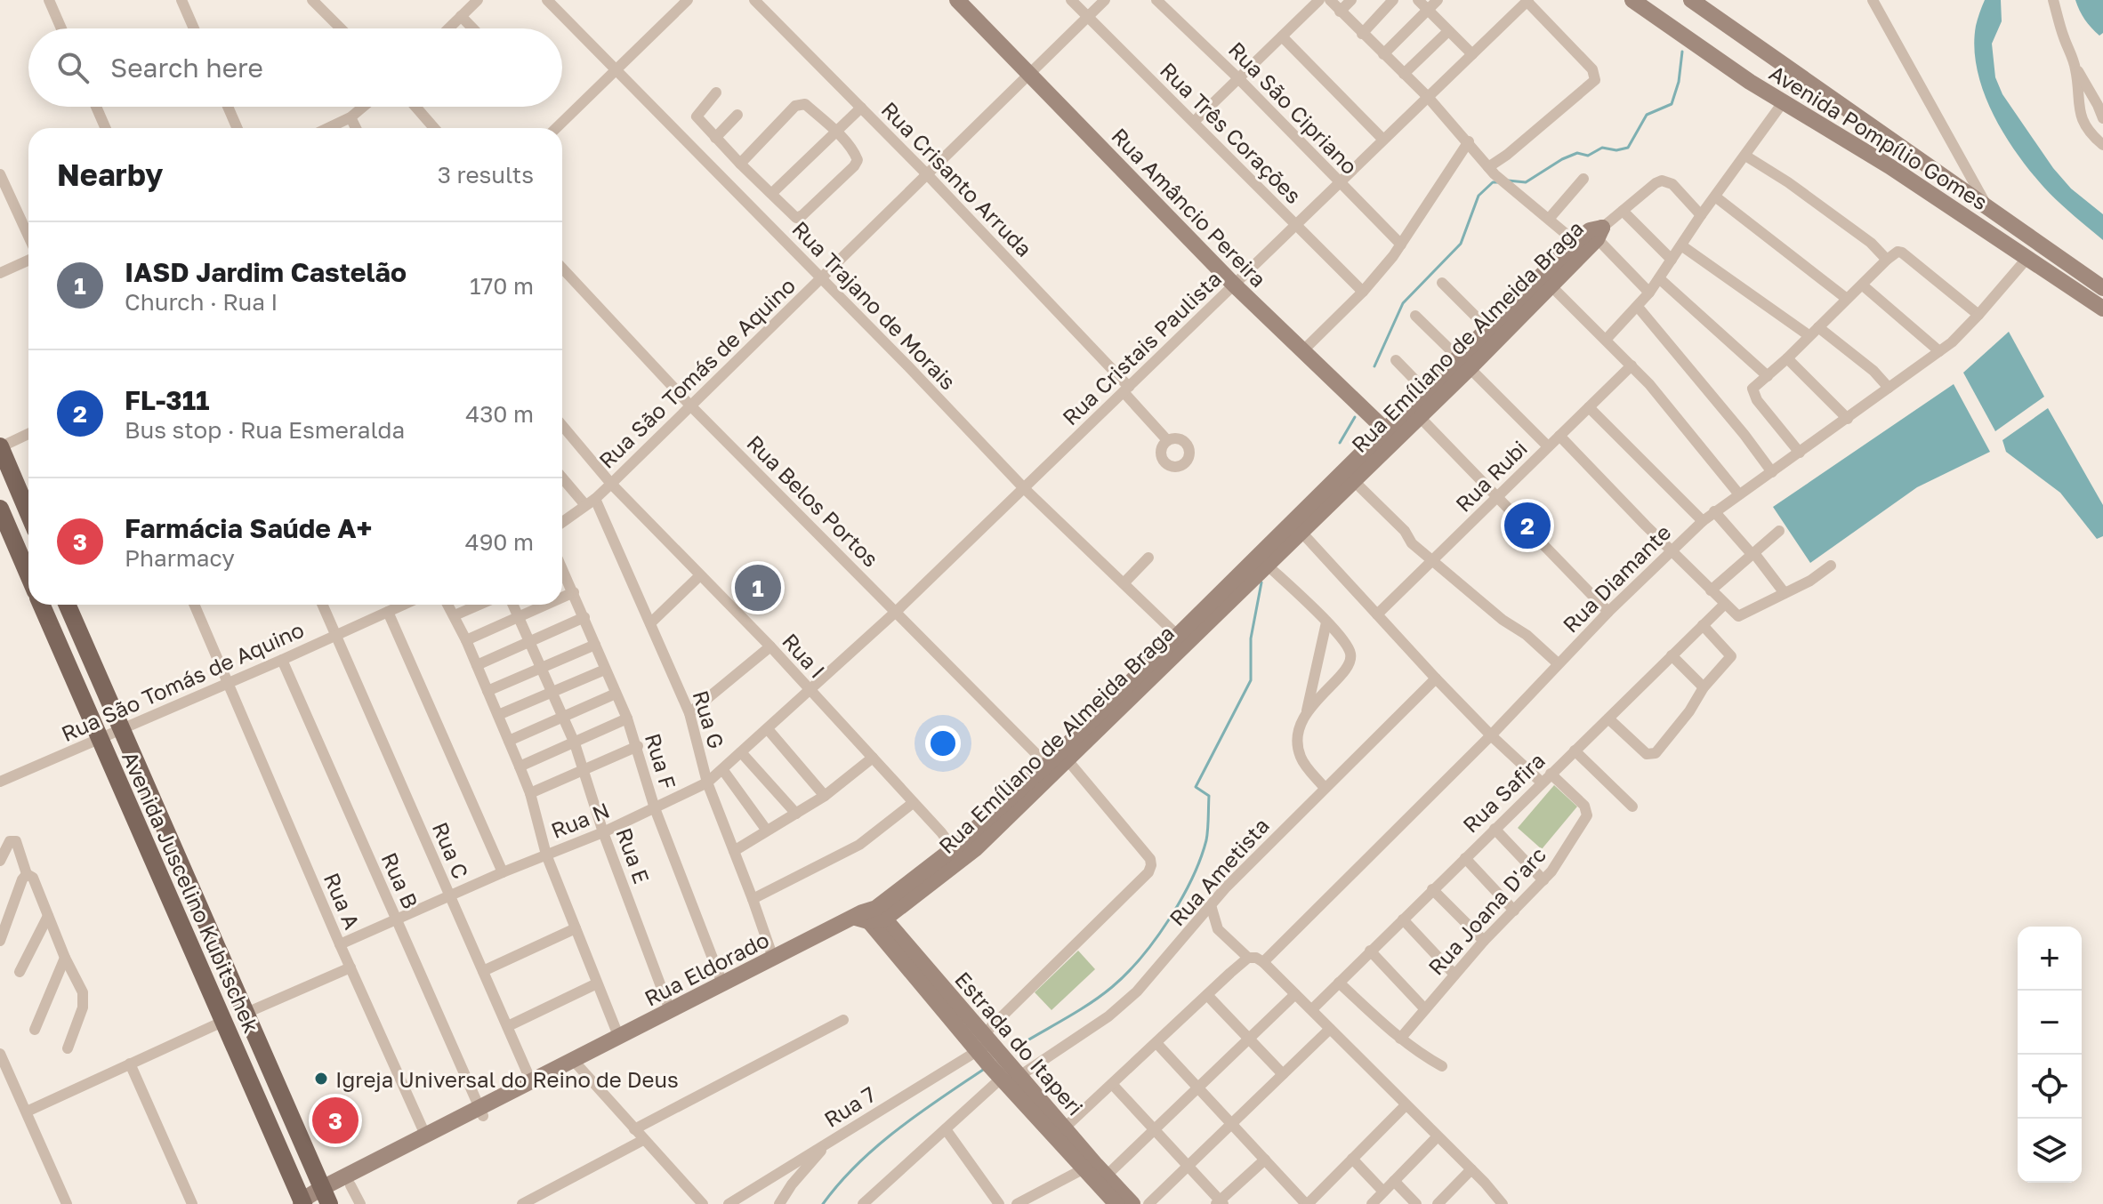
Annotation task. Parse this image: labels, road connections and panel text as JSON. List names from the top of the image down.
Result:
{
  "streets": {
    "main road": ["Avenida Juscelino Kubitschek"],
    "street": [
      "Rua São Cipriano",
      "Rua Três Corações",
      "Avenida Pompílio Gomes",
      "Rua Crisanto Arruda",
      "Rua Amâncio Pereira",
      "Rua Trajano de Morais",
      "Rua Emíliano de Almeida Braga",
      "Rua Cristais Paulista",
      "Rua São Tomás de Aquino",
      "Rua Rubi",
      "Rua Belos Portos",
      "Rua Diamante",
      "Rua I",
      "Rua G",
      "Rua F",
      "Rua Safira",
      "Rua N",
      "Rua C",
      "Rua E",
      "Rua Ametista",
      "Rua B",
      "Rua A",
      "Rua Joana D'arc",
      "Rua Eldorado",
      "Estrada do Itaperi",
      "Rua 7"
    ]
  },
  "crossings": [
    ["Rua São Cipriano", "Rua Cristais Paulista"],
    ["Rua Três Corações", "Rua Cristais Paulista"],
    ["Rua Três Corações", "Rua São Tomás de Aquino"],
    ["Avenida Pompílio Gomes", "Rua Diamante"],
    ["Rua Crisanto Arruda", "Rua Cristais Paulista"],
    ["Rua Crisanto Arruda", "Rua São Tomás de Aquino"],
    ["Rua Amâncio Pereira", "Rua Emíliano de Almeida Braga"],
    ["Rua Amâncio Pereira", "Rua Cristais Paulista"],
    ["Rua Amâncio Pereira", "Rua São Tomás de Aquino"],
    ["Rua Trajano de Morais", "Rua Emíliano de Almeida Braga"],
    ["Rua Trajano de Morais", "Rua Cristais Paulista"],
    ["Rua Trajano de Morais", "Rua São Tomás de Aquino"],
    ["Rua Emíliano de Almeida Braga", "Rua Belos Portos"],
    ["Rua Emíliano de Almeida Braga", "Rua I"],
    ["Rua Emíliano de Almeida Braga", "Rua Eldorado"],
    ["Rua Emíliano de Almeida Braga", "Estrada do Itaperi"],
    ["Rua Emíliano de Almeida Braga", "Rua 7"],
    ["Rua Cristais Paulista", "Rua Belos Portos"],
    ["Rua Cristais Paulista", "Rua I"],
    ["Rua Cristais Paulista", "Rua N"],
    ["Rua São Tomás de Aquino", "Rua Belos Portos"],
    ["Rua São Tomás de Aquino", "Rua I"],
    ["Rua São Tomás de Aquino", "Rua G"],
    ["Rua São Tomás de Aquino", "Rua C"],
    ["Rua São Tomás de Aquino", "Rua B"],
    ["Rua São Tomás de Aquino", "Avenida Juscelino Kubitschek"],
    ["Rua São Tomás de Aquino", "Rua A"],
    ["Rua Belos Portos", "Rua 7"],
    ["Rua I", "Rua N"],
    ["Rua G", "Rua N"],
    ["Rua G", "Rua Eldorado"],
    ["Rua F", "Rua N"],
    ["Rua F", "Rua Eldorado"],
    ["Rua Safira", "Rua Joana D'arc"],
    ["Rua N", "Rua C"],
    ["Rua N", "Rua E"],
    ["Rua N", "Rua B"],
    ["Rua N", "Rua A"],
    ["Rua C", "Rua Eldorado"],
    ["Rua E", "Rua Eldorado"],
    ["Rua Ametista", "Estrada do Itaperi"],
    ["Rua B", "Rua Eldorado"],
    ["Avenida Juscelino Kubitschek", "Rua Eldorado"],
    ["Rua A", "Rua Eldorado"],
    ["Rua Eldorado", "Estrada do Itaperi"],
    ["Estrada do Itaperi", "Rua 7"]
  ],
  "places": ["Igreja Universal do Reino de Deus"],
  "page": {
    "search": "Search here",
    "heading": ["Nearby", "3 results"],
    "list": [
      {
        "mark": "1",
        "name": "IASD Jardim Castelão",
        "note": "Church · Rua I",
        "value": "170 m"
      },
      {
        "mark": "2",
        "name": "FL-311",
        "note": "Bus stop · Rua Esmeralda",
        "value": "430 m"
      },
      {
        "mark": "3",
        "name": "Farmácia Saúde A+",
        "note": "Pharmacy",
        "value": "490 m"
      }
    ],
    "pins": ["2", "1", "3"],
    "map_buttons": ["+", "−"]
  }
}
